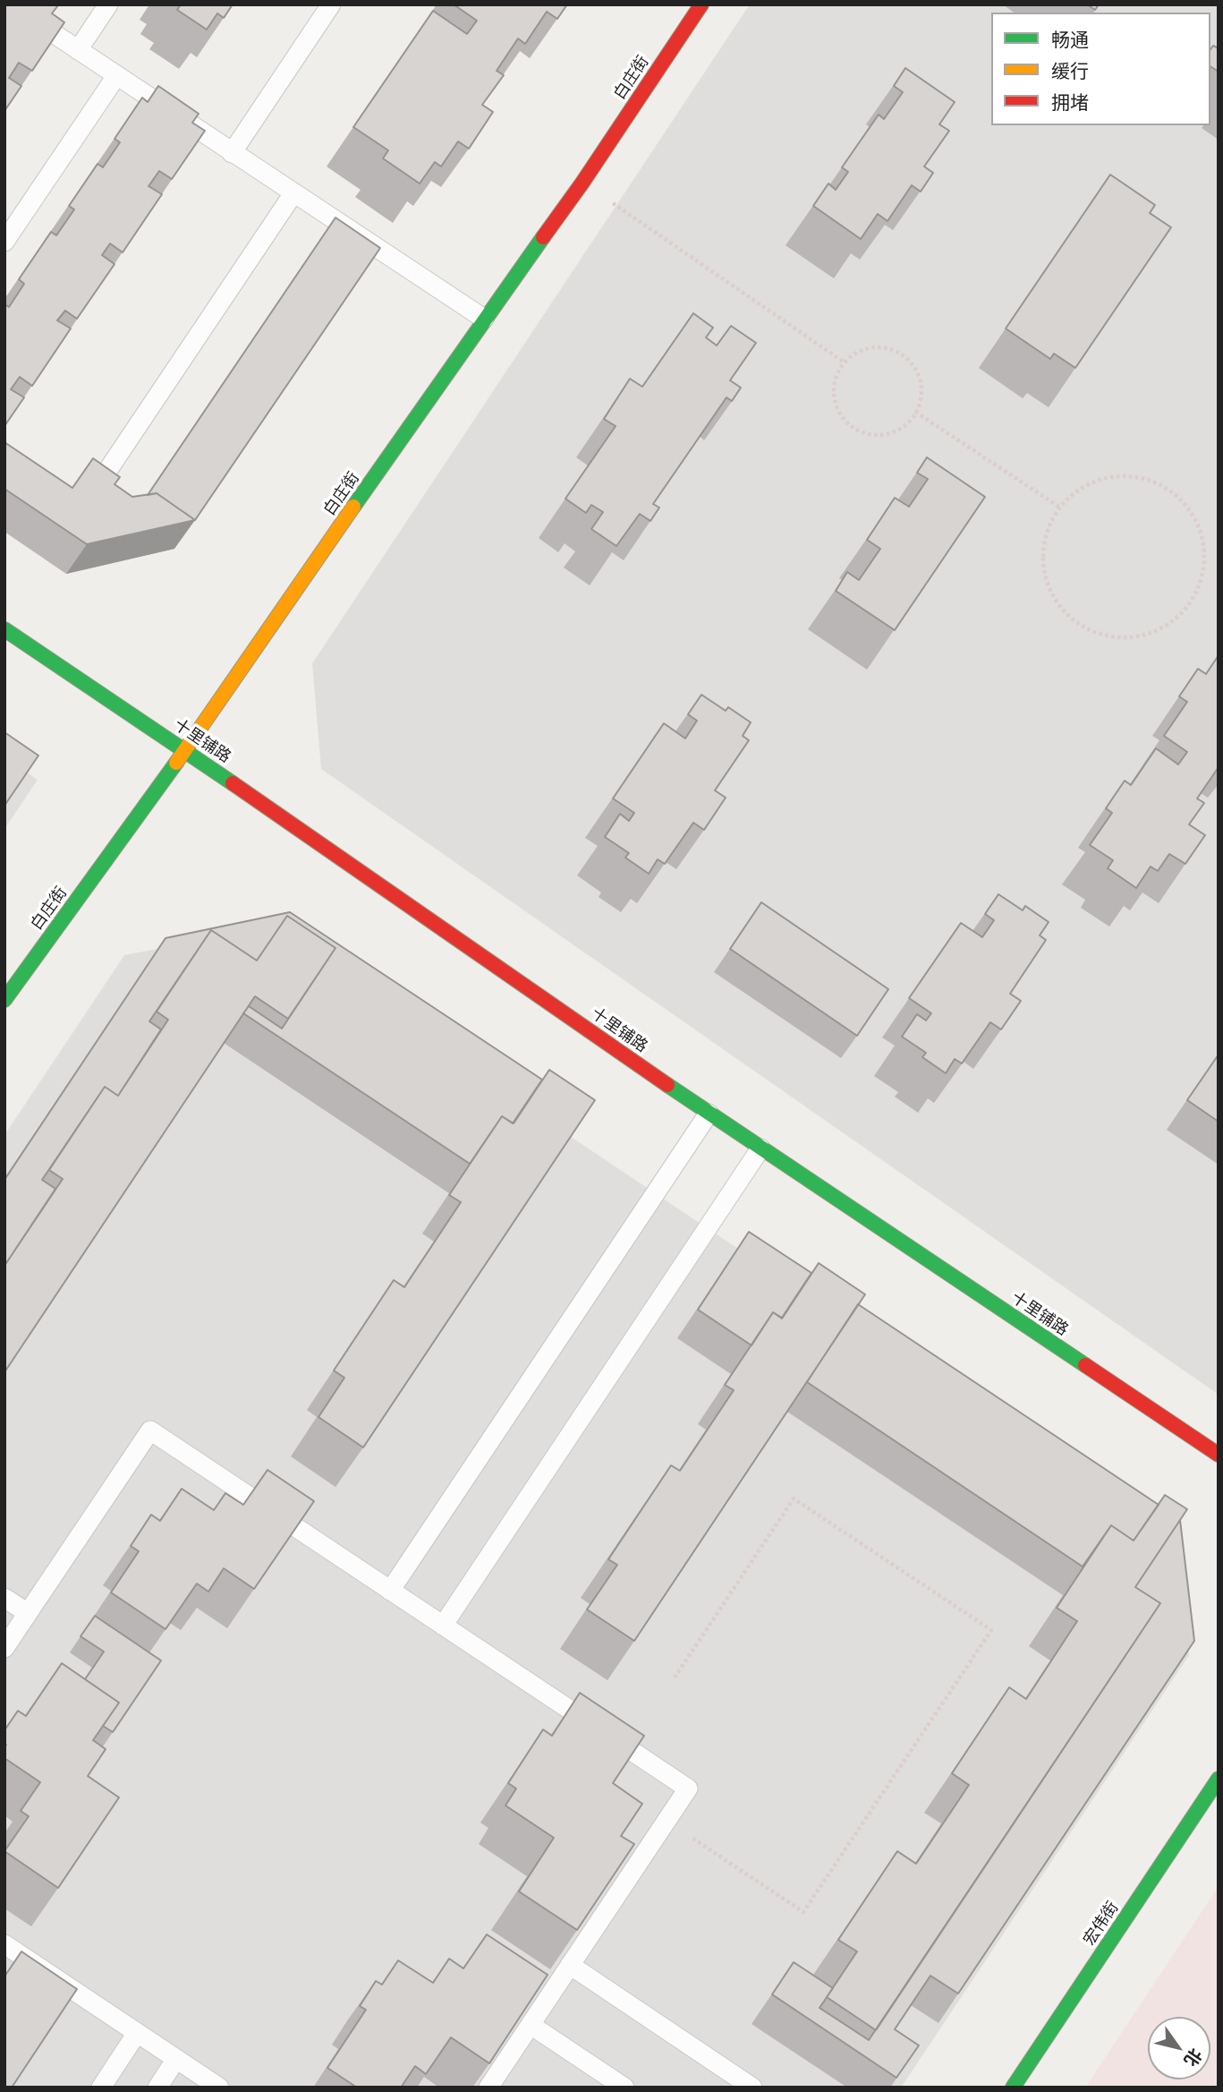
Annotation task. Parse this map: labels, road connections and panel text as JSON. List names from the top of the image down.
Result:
{
  "streets": {
    "street": ["白庄街", "十里铺路", "宏伟街"]
  },
  "crossings": [
    ["白庄街", "十里铺路"]
  ],
  "legend": ["畅通", "缓行", "拥堵"],
  "north": "bottom right"
}
